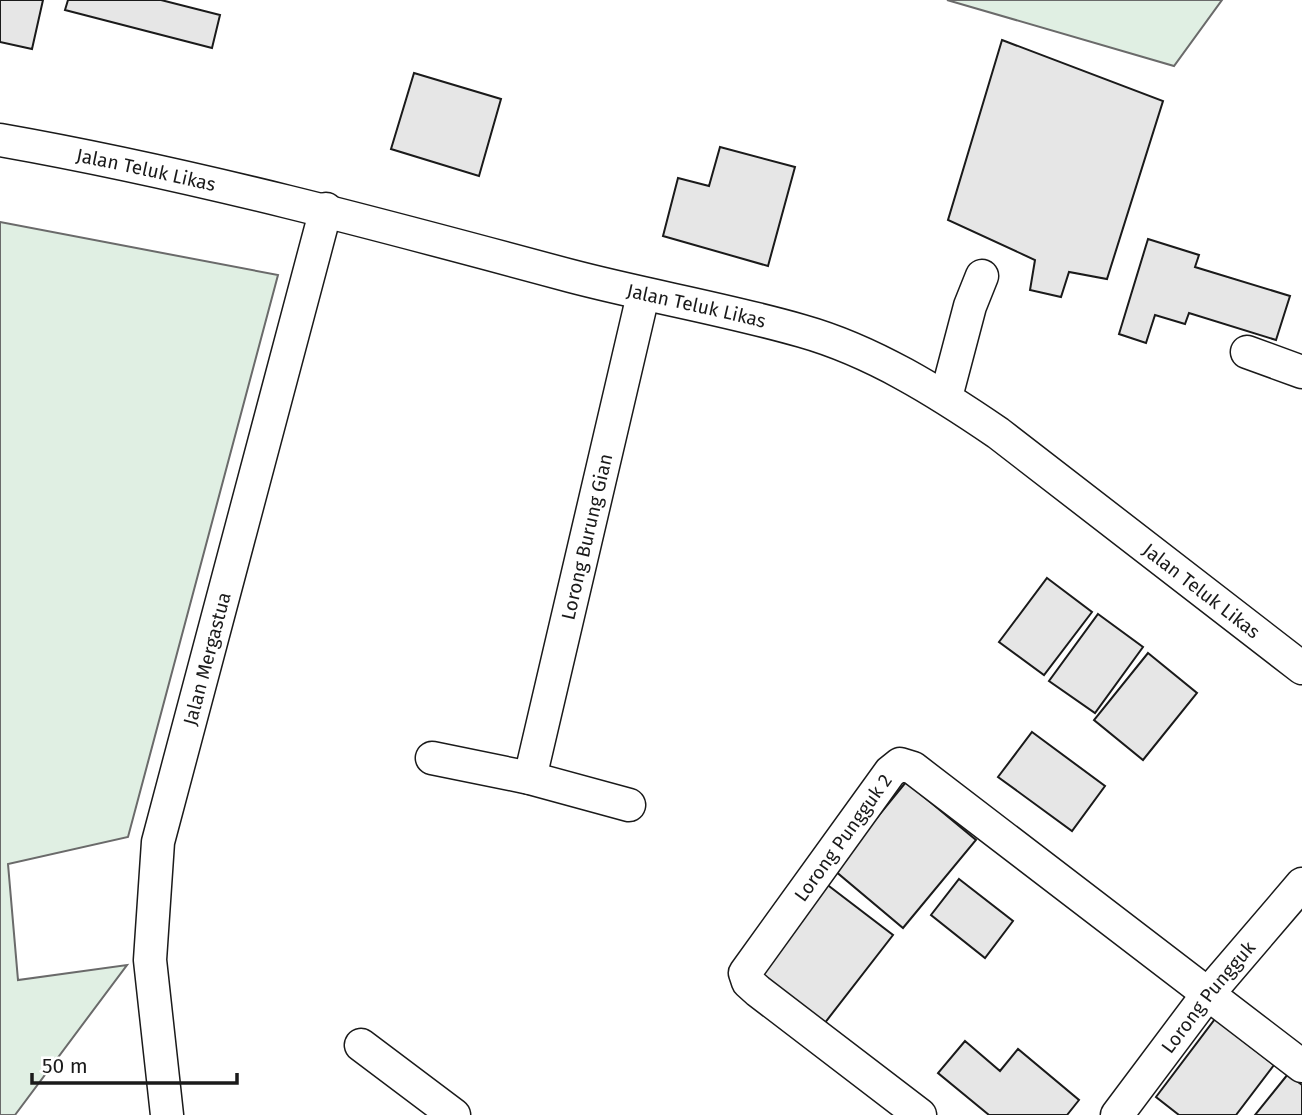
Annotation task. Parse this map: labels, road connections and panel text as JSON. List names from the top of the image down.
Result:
{
  "streets": {
    "street": [
      "Jalan Teluk Likas",
      "Lorong Burung Gian",
      "Jalan Mergastua",
      "Lorong Pungguk 2",
      "Lorong Pungguk"
    ]
  },
  "crossings": [
    ["Jalan Teluk Likas", "Lorong Burung Gian"],
    ["Jalan Teluk Likas", "Jalan Mergastua"],
    ["Lorong Pungguk 2", "Lorong Pungguk"]
  ],
  "scale_bar": "50 m"
}
